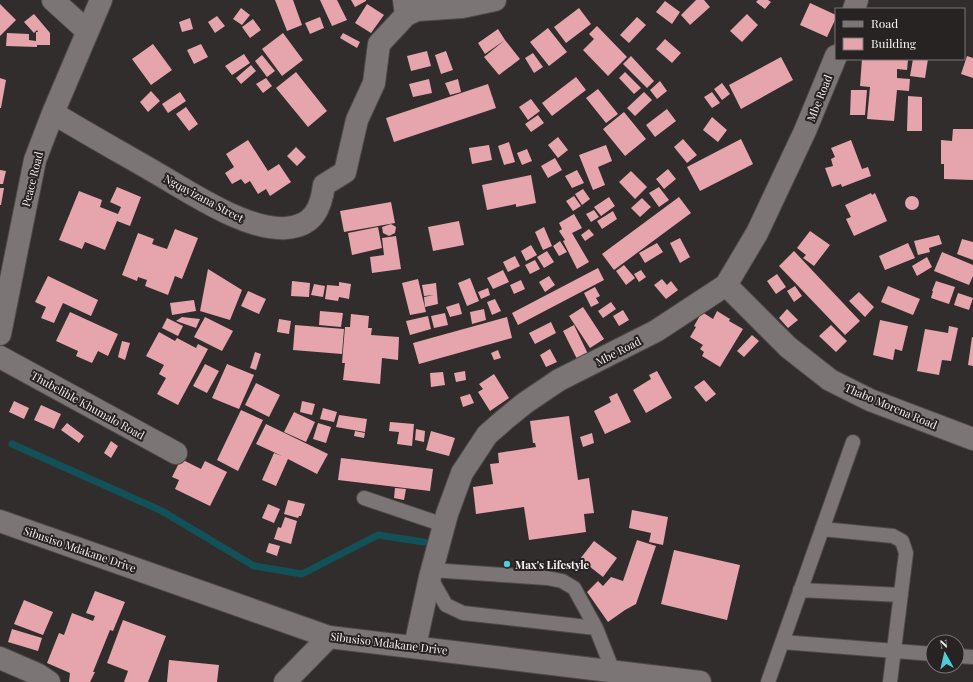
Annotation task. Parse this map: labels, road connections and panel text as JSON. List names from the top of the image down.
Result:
{
  "streets": {
    "street": [
      "Mbe Road",
      "Peace Road",
      "Ngqayizana Street",
      "Thubelihle Khumalo Road",
      "Thabo Morena Road",
      "Sibusiso Mdakane Drive"
    ]
  },
  "crossings": [
    ["Mbe Road", "Thabo Morena Road"],
    ["Mbe Road", "Sibusiso Mdakane Drive"],
    ["Peace Road", "Ngqayizana Street"]
  ],
  "places": ["Max's Lifestyle"],
  "legend": ["Road", "Building"],
  "north": "top"
}
